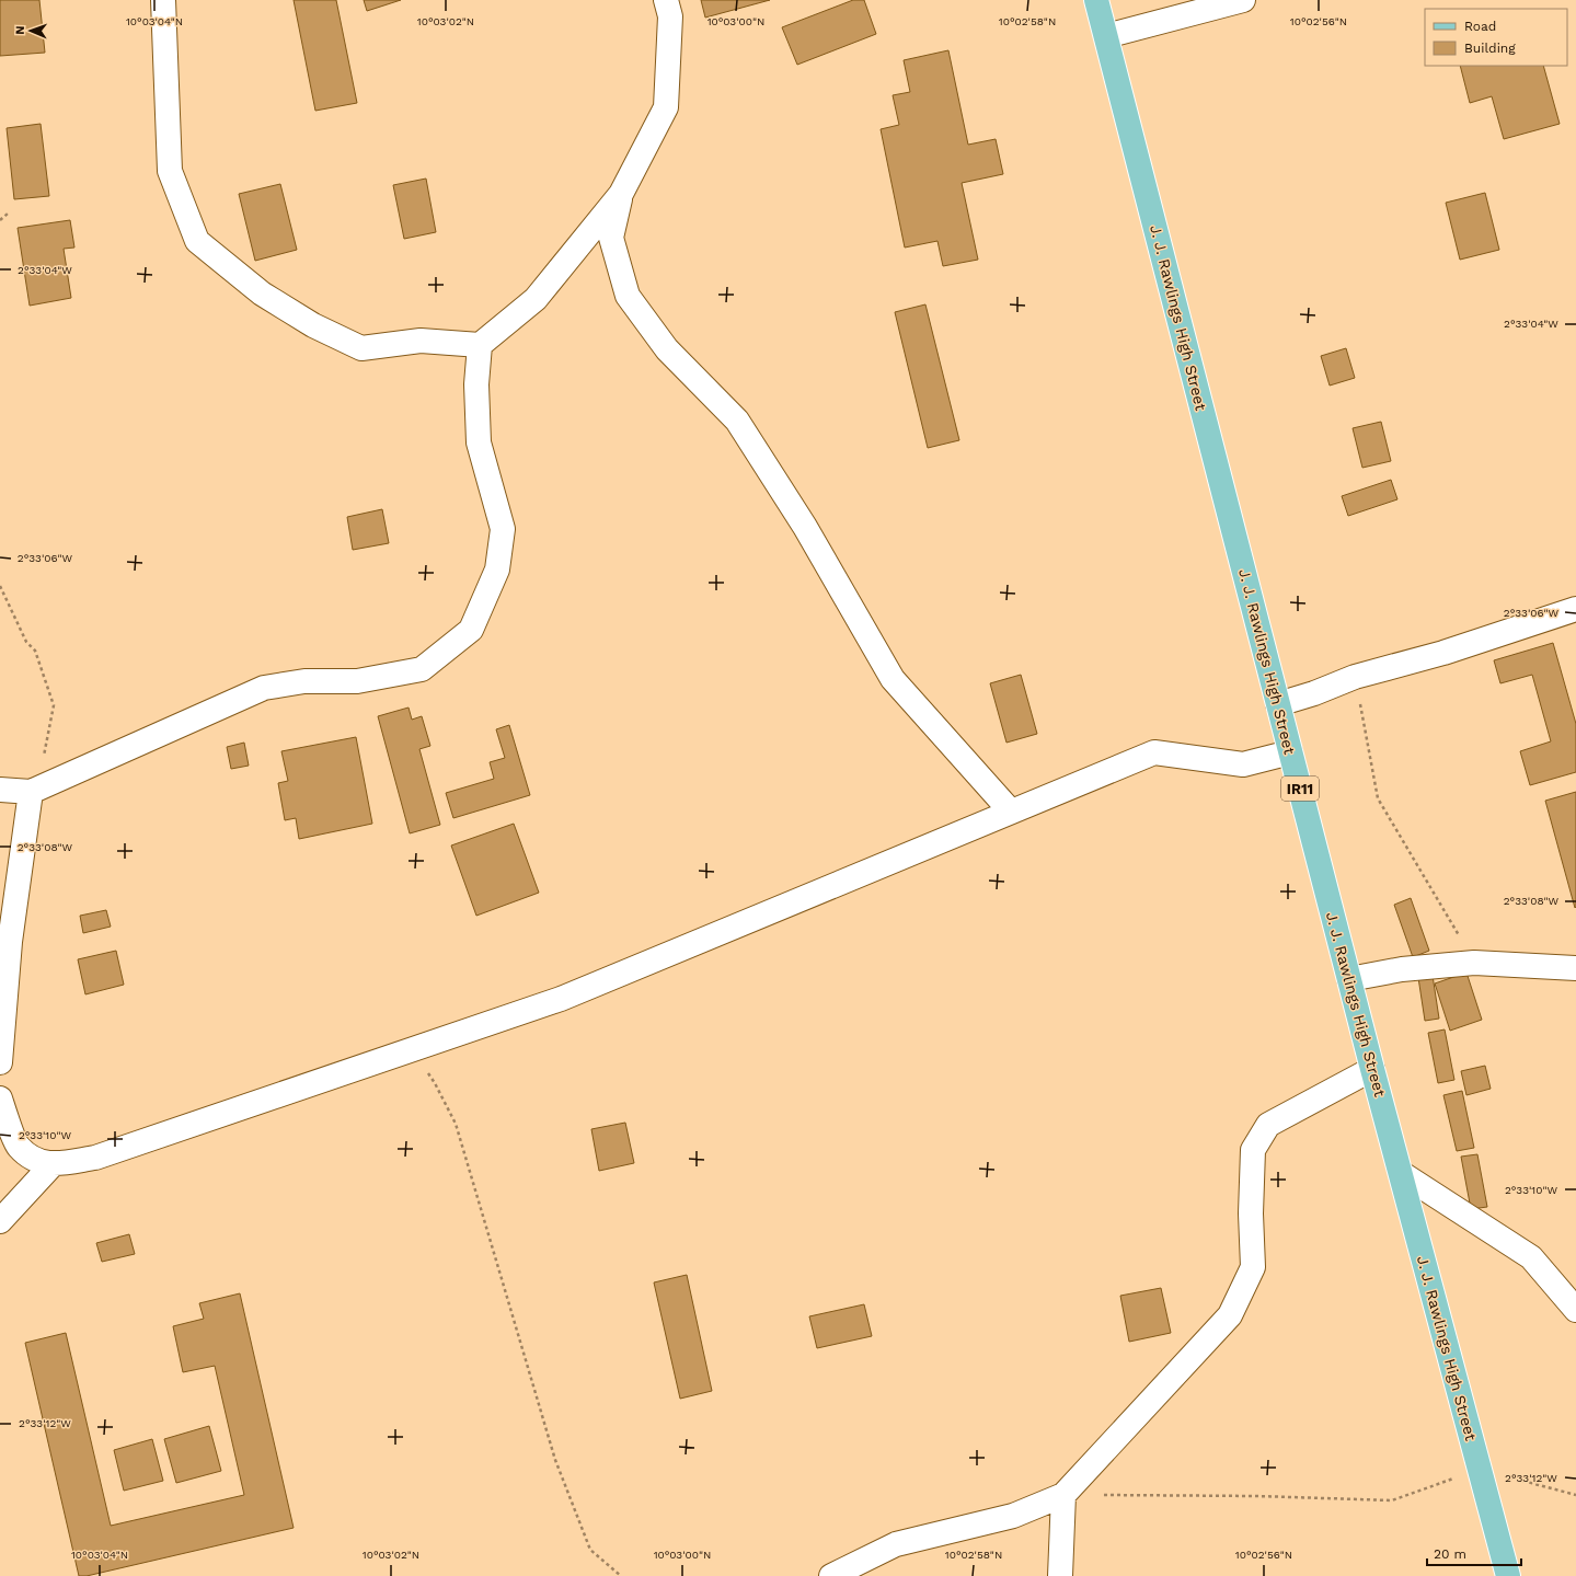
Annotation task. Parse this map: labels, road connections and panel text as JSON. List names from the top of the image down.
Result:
{
  "streets": {
    "main road": ["J. J. Rawlings High Street", "IR11"]
  },
  "legend": ["Road", "Building"],
  "scale_bar": "20 m",
  "north": "left",
  "coordinates": [
    "10°03'04\"N",
    "10°03'02\"N",
    "10°03'00\"N",
    "10°02'58\"N",
    "10°02'56\"N",
    "2°33'04\"W",
    "2°33'06\"W",
    "2°33'08\"W",
    "2°33'10\"W",
    "2°33'12\"W"
  ]
}
